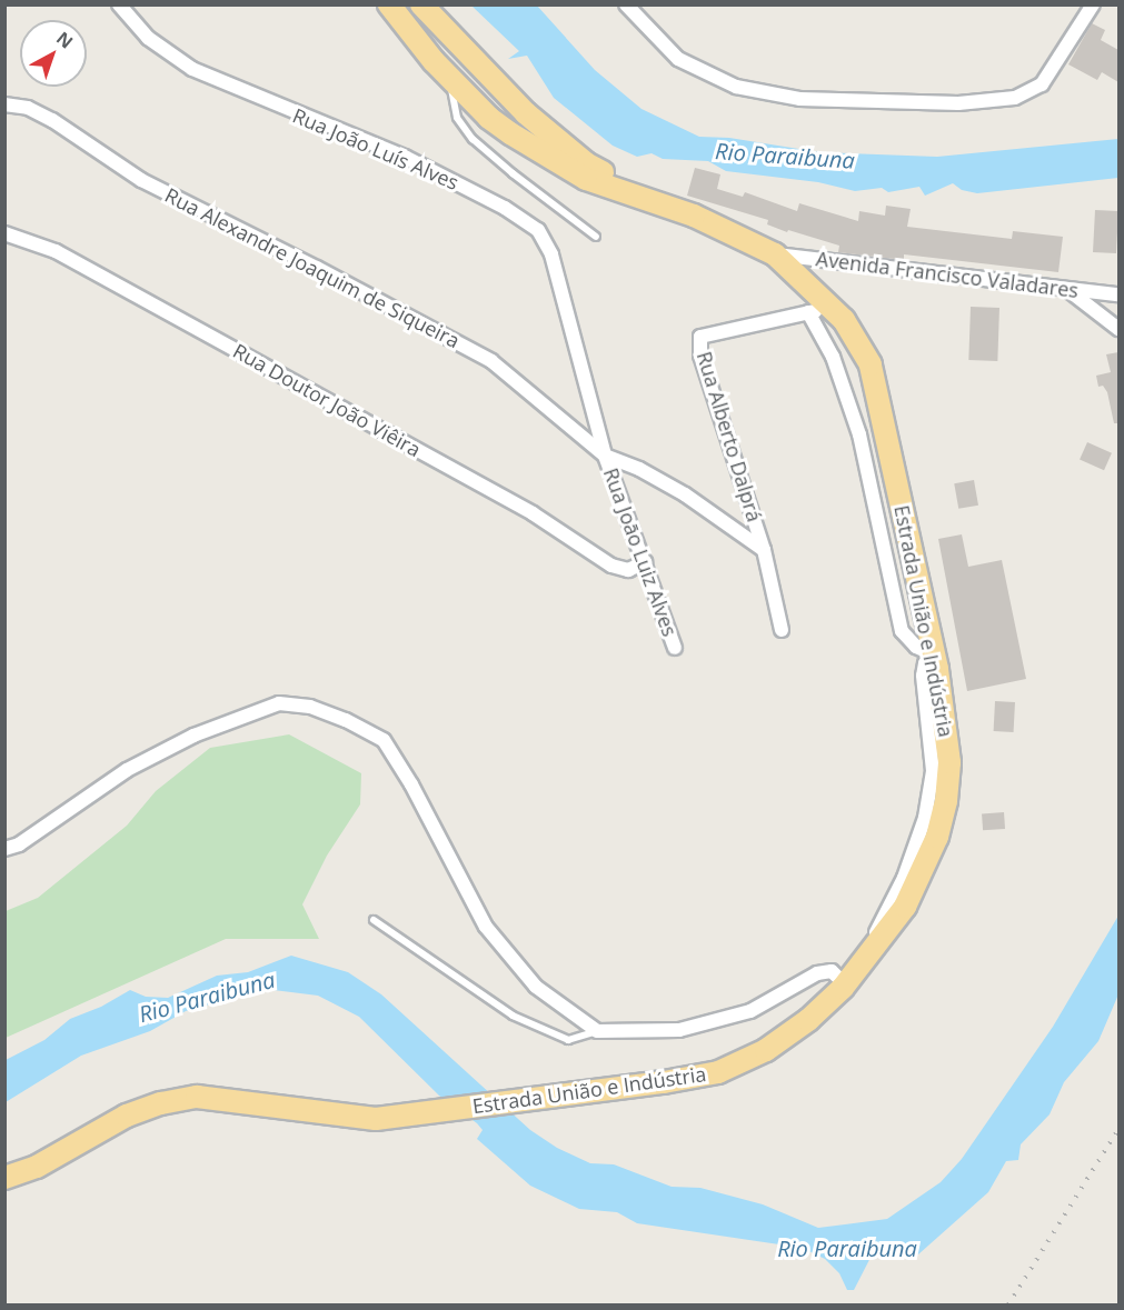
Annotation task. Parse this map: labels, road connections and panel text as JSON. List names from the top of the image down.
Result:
{
  "streets": {
    "highway": ["Estrada União e Indústria"],
    "street": [
      "Rua João Luís Alves",
      "Rua Alexandre Joaquim de Siqueira",
      "Avenida Francisco Valadares",
      "Rua Doutor João Viêira",
      "Rua Alberto Dalprá",
      "Rua Joāo Luiz Alves"
    ]
  },
  "crossings": [
    ["Rua João Luís Alves", "Rua Alexandre Joaquim de Siqueira"],
    ["Rua João Luís Alves", "Rua Joāo Luiz Alves"],
    ["Rua Alexandre Joaquim de Siqueira", "Rua Joāo Luiz Alves"],
    ["Avenida Francisco Valadares", "Estrada União e Indústria"],
    ["Rua Doutor João Viêira", "Rua Joāo Luiz Alves"],
    ["Rua Alberto Dalprá", "Estrada União e Indústria"]
  ],
  "water": ["Rio Paraibuna"],
  "north": "top right"
}
